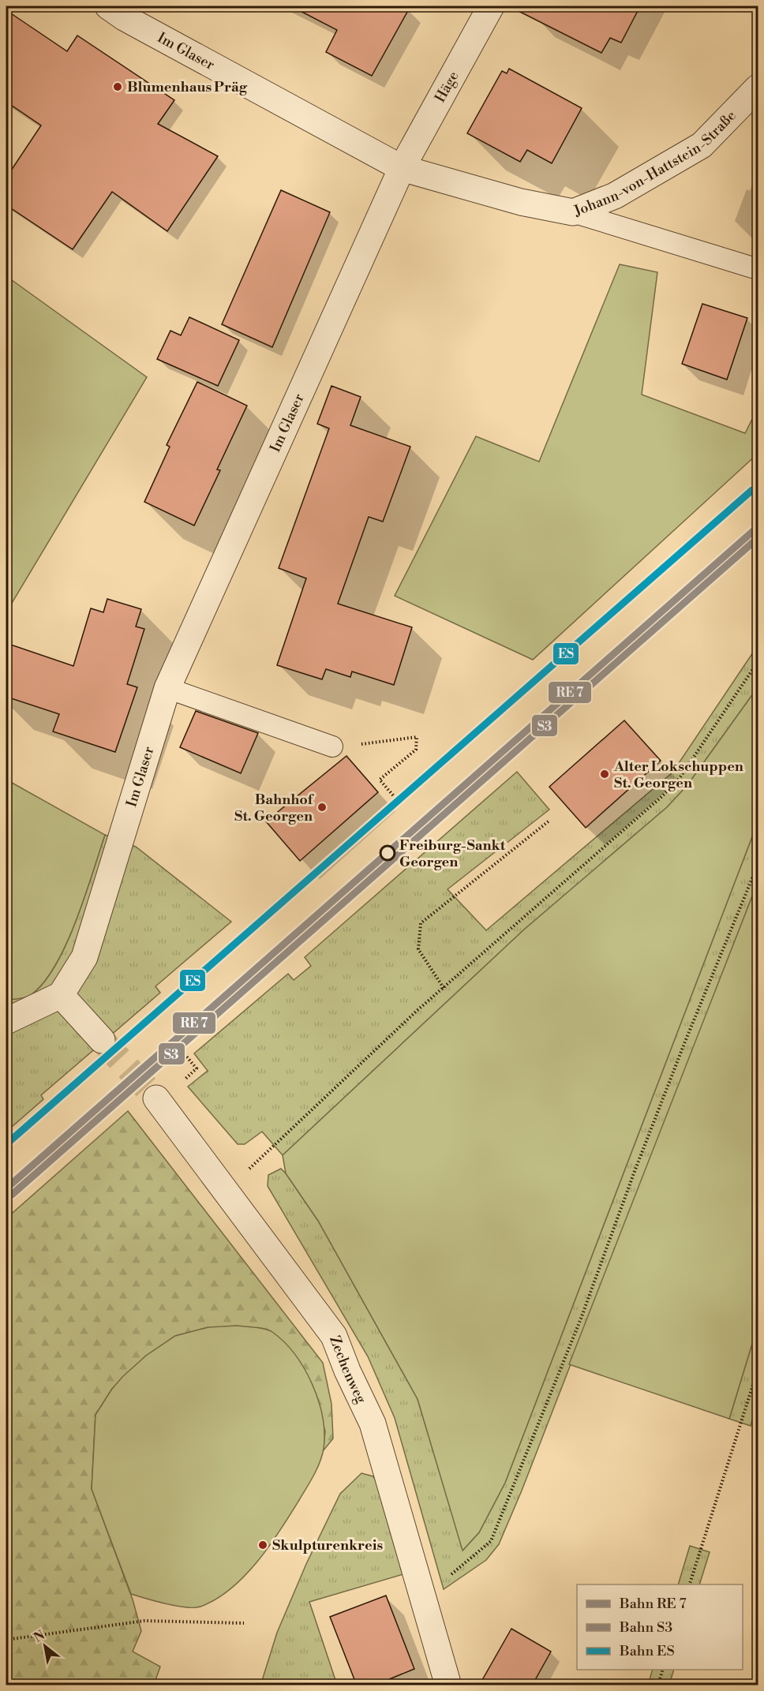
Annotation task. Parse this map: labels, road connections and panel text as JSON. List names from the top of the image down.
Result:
{
  "streets": {
    "street": [
      "Im Glaser",
      "Häge",
      "Johann-von-Hattstein-Straße",
      "Zechenweg"
    ]
  },
  "crossings": [
    ["Im Glaser", "Häge"],
    ["Im Glaser", "Johann-von-Hattstein-Straße"],
    ["Häge", "Johann-von-Hattstein-Straße"]
  ],
  "places": [
    "Blumenhaus Präg",
    "Alter Lokschuppen St. Georgen",
    "Bahnhof St. Georgen",
    "Freiburg-Sankt Georgen",
    "Skulpturenkreis"
  ],
  "lines": ["rail line ES", "rail line S3"],
  "legend": ["Bahn RE 7", "Bahn S3", "Bahn ES"],
  "north": "top left"
}
